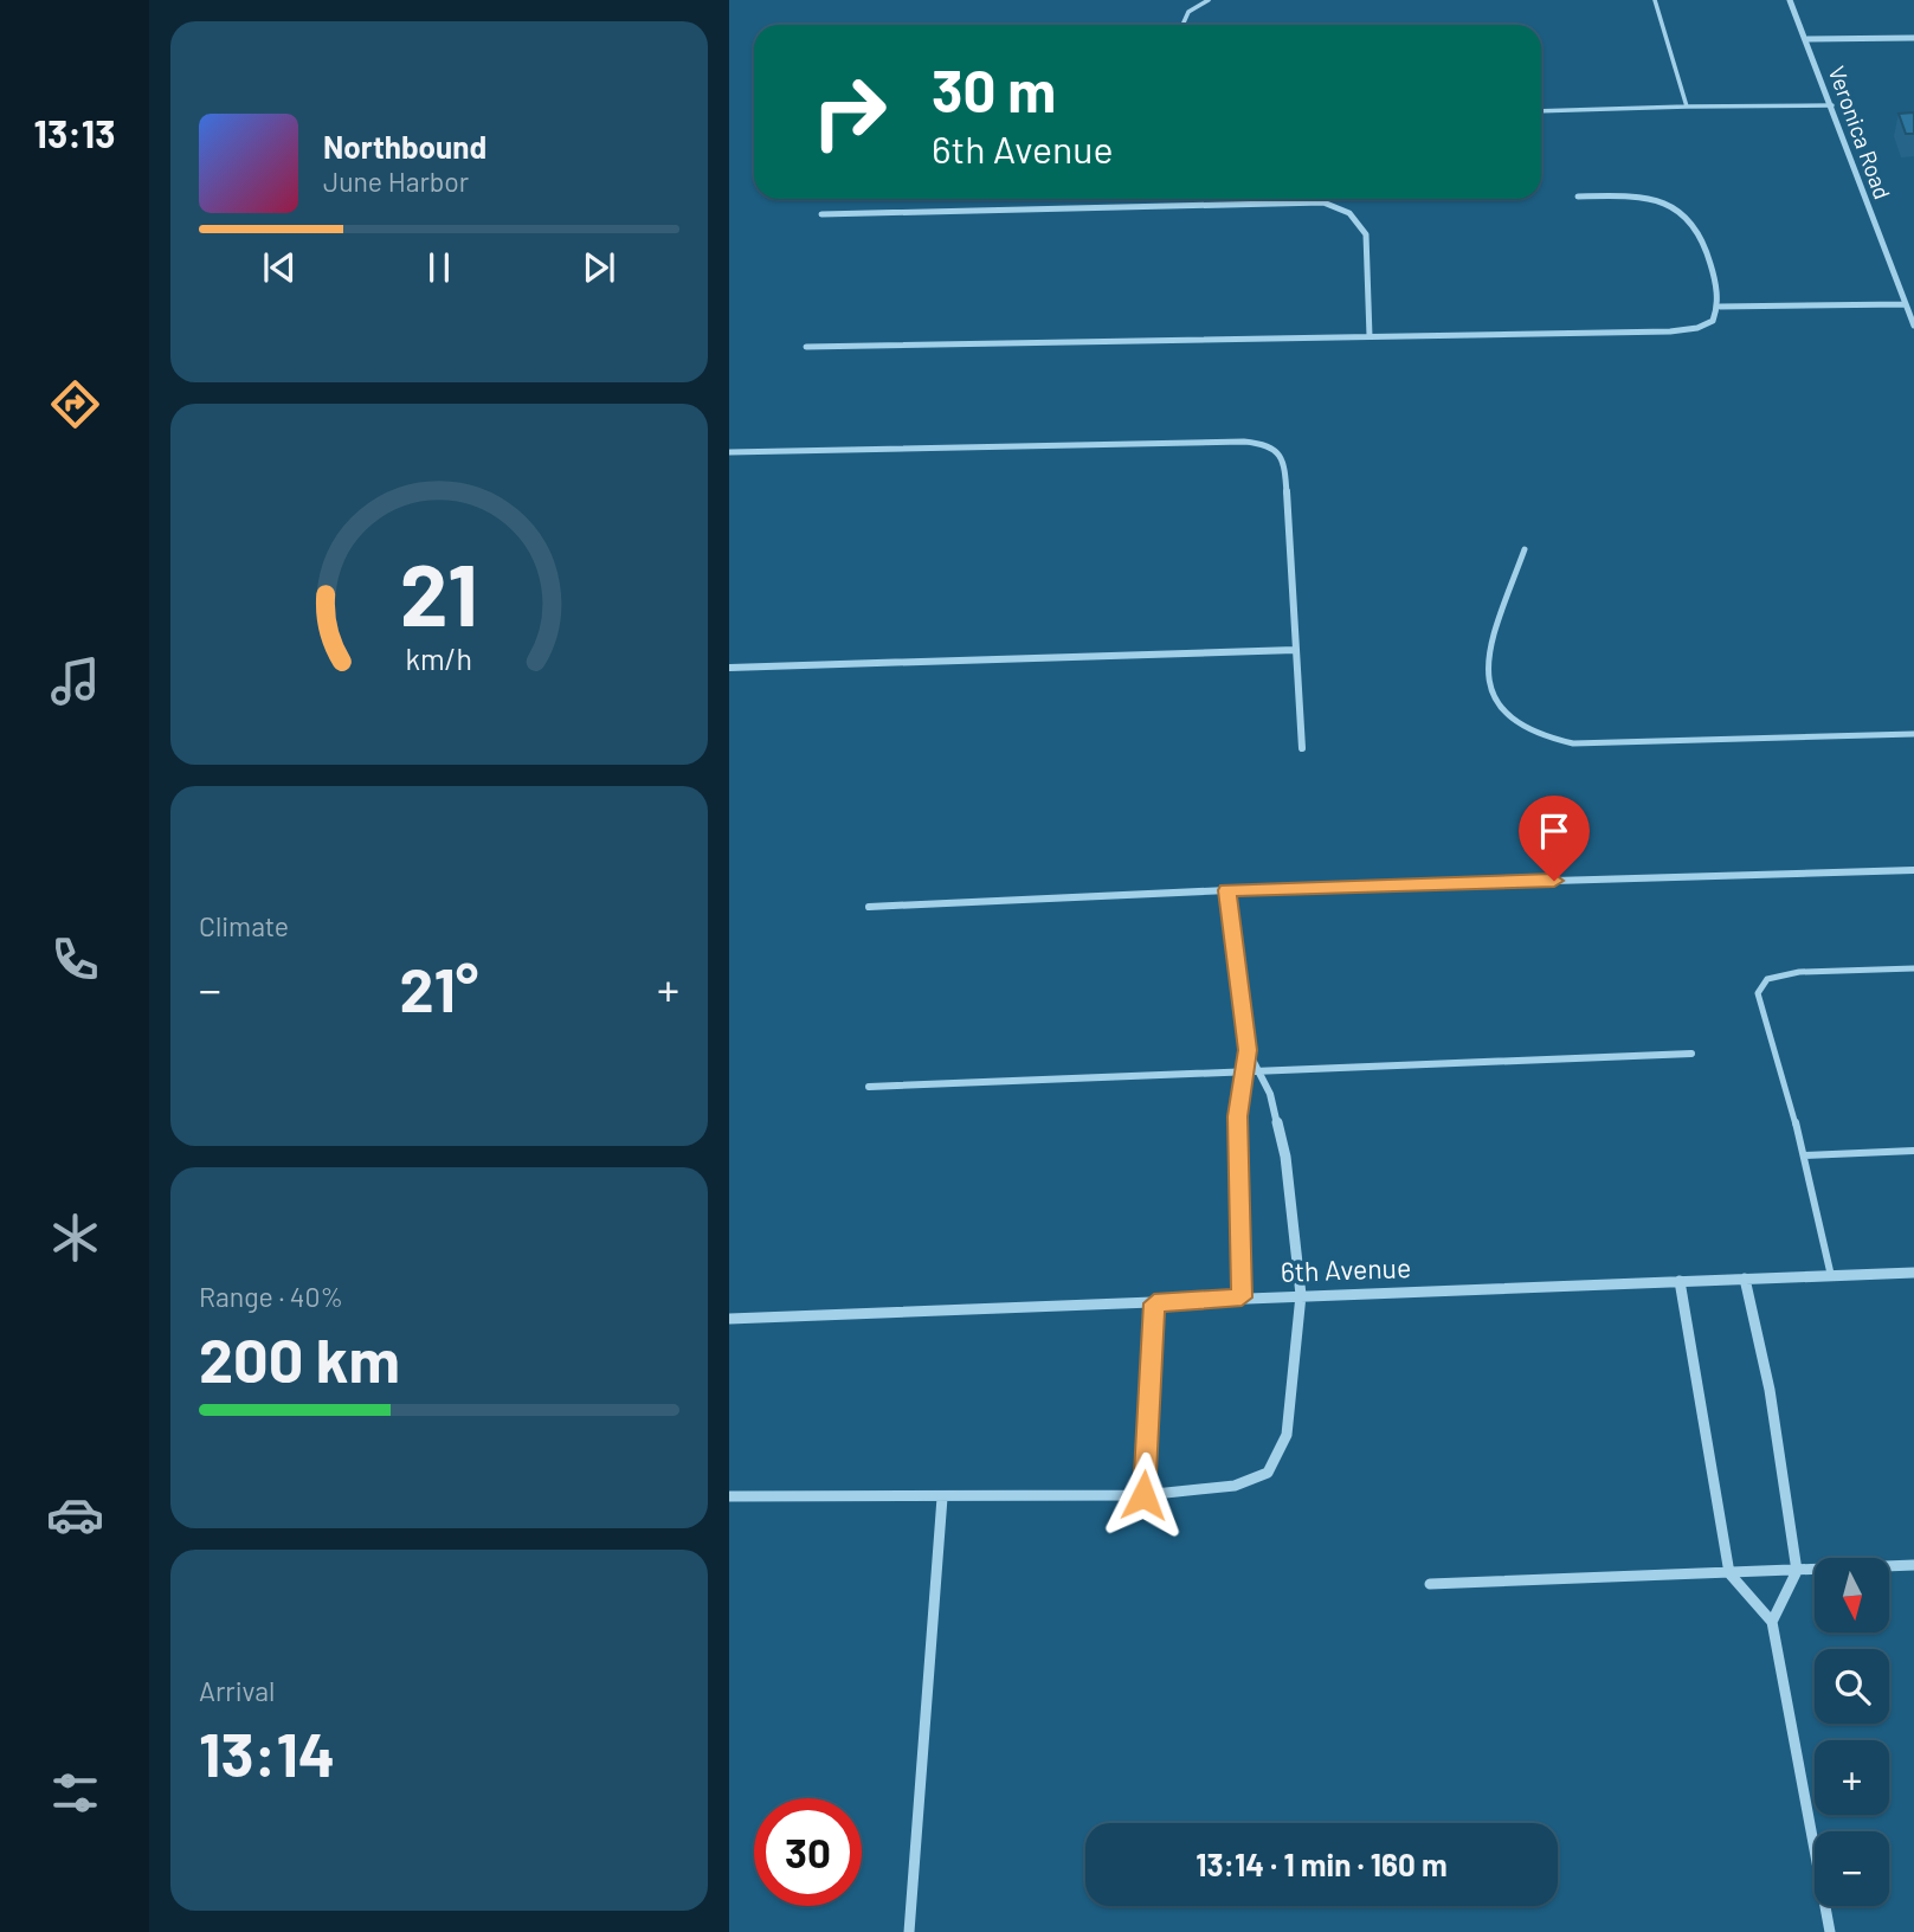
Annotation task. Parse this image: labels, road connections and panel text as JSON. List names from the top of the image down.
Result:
{
  "streets": {
    "street": ["Veronica Road", "6th Avenue"]
  },
  "north": "bottom",
  "page": {
    "tabs": "13:13",
    "turn": ["30 m", "6th Avenue"],
    "song": ["Northbound", "June Harbor"],
    "tile": [
      "Climate",
      ["Range · 40%", "200 km"],
      ["Arrival", "13:14"]
    ],
    "heat": ["−", "21°", "+"],
    "map_buttons": ["+", "−"],
    "limit": "30",
    "trip": "13:14 · 1 min · 160 m",
    "gauge": ["21", "km/h"]
  }
}
